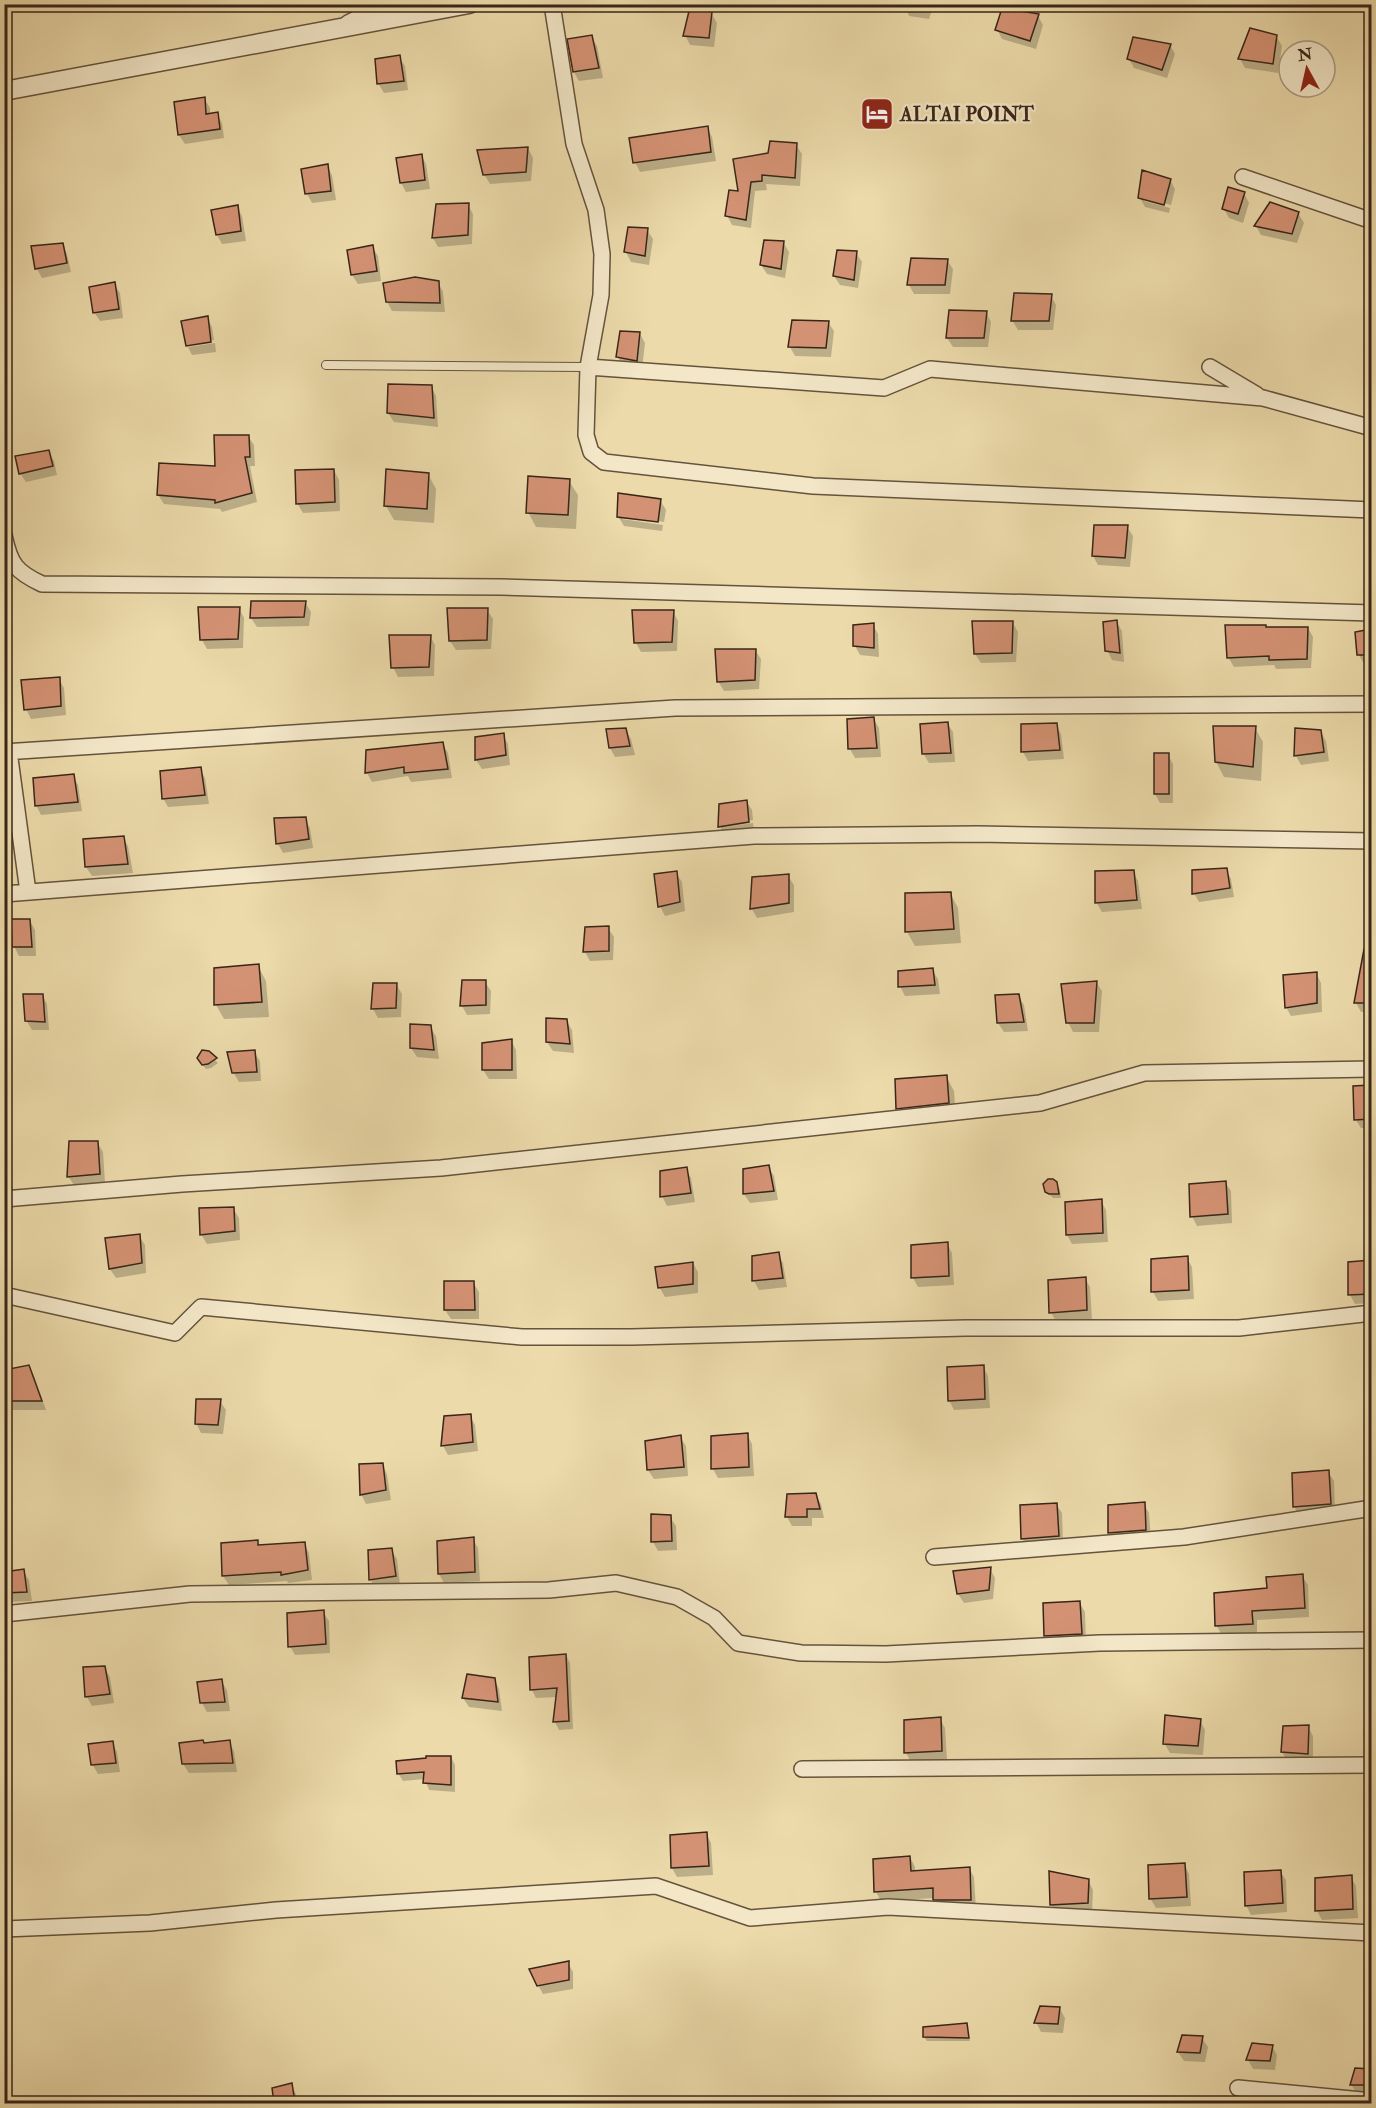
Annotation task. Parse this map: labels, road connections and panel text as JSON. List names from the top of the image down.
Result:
{
  "places": {
    "hotel": ["ALTAI POINT"]
  },
  "north": "top"
}
